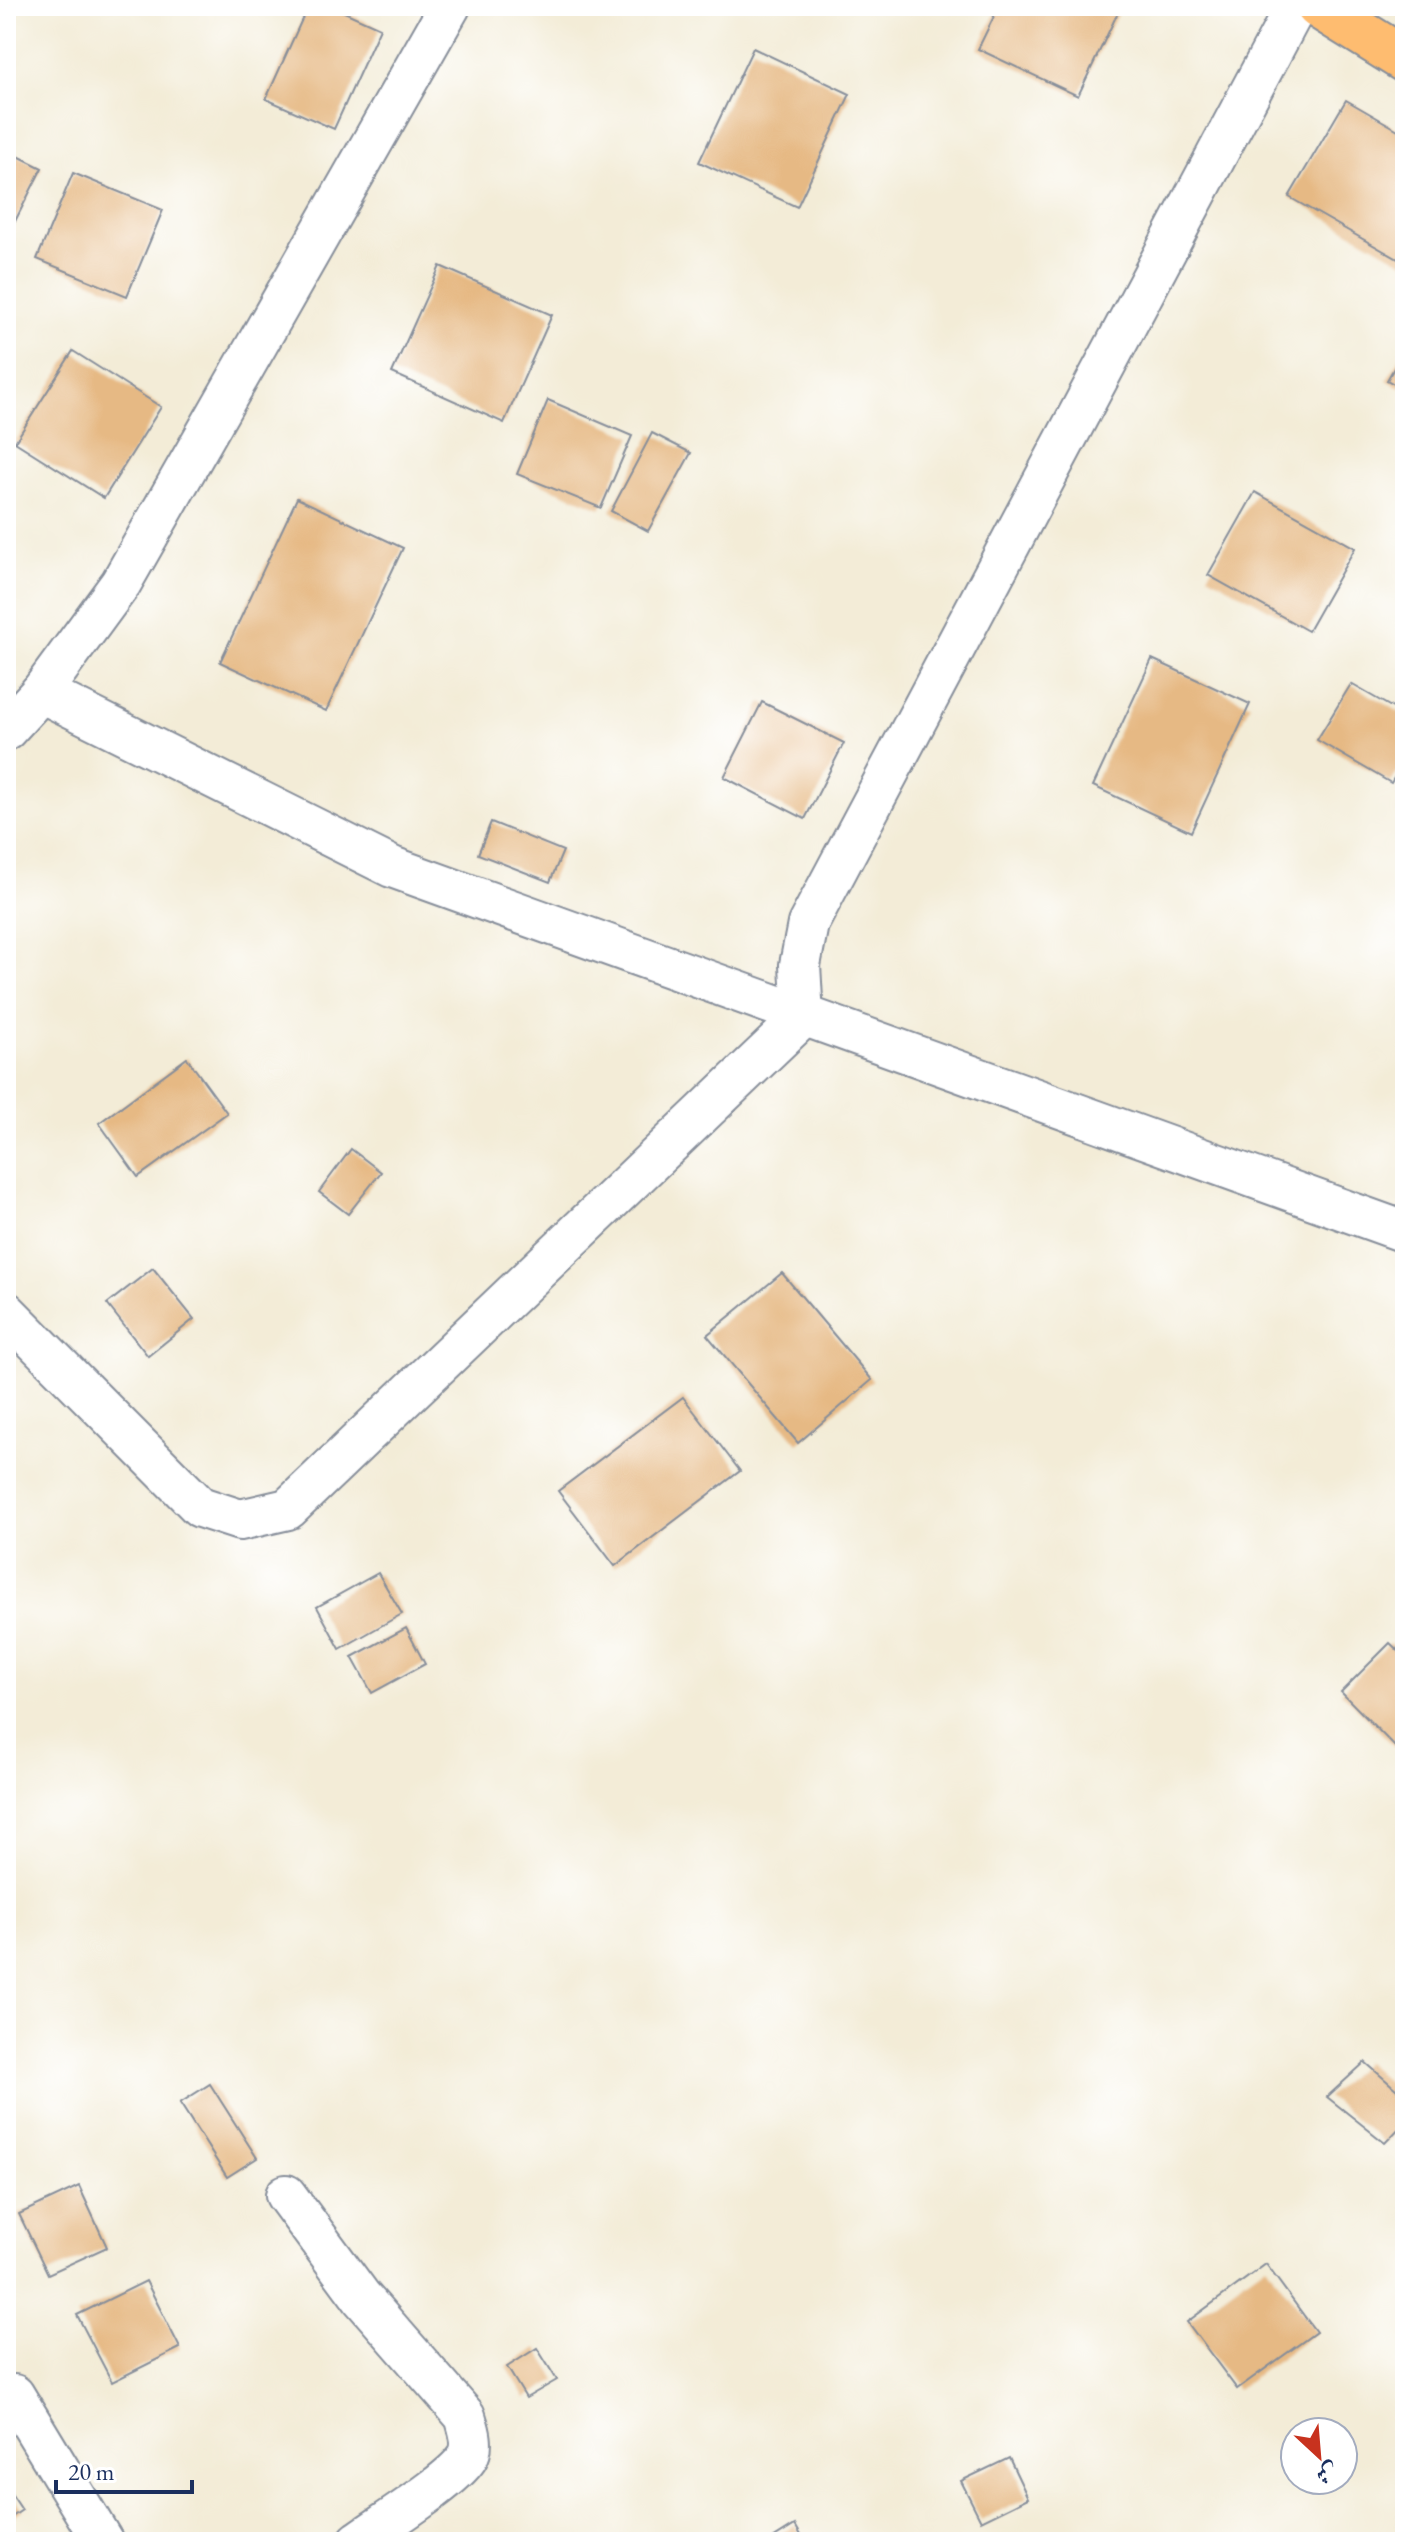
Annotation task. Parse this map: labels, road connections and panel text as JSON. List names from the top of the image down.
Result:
{
  "scale_bar": "20 m",
  "north": "bottom right"
}
